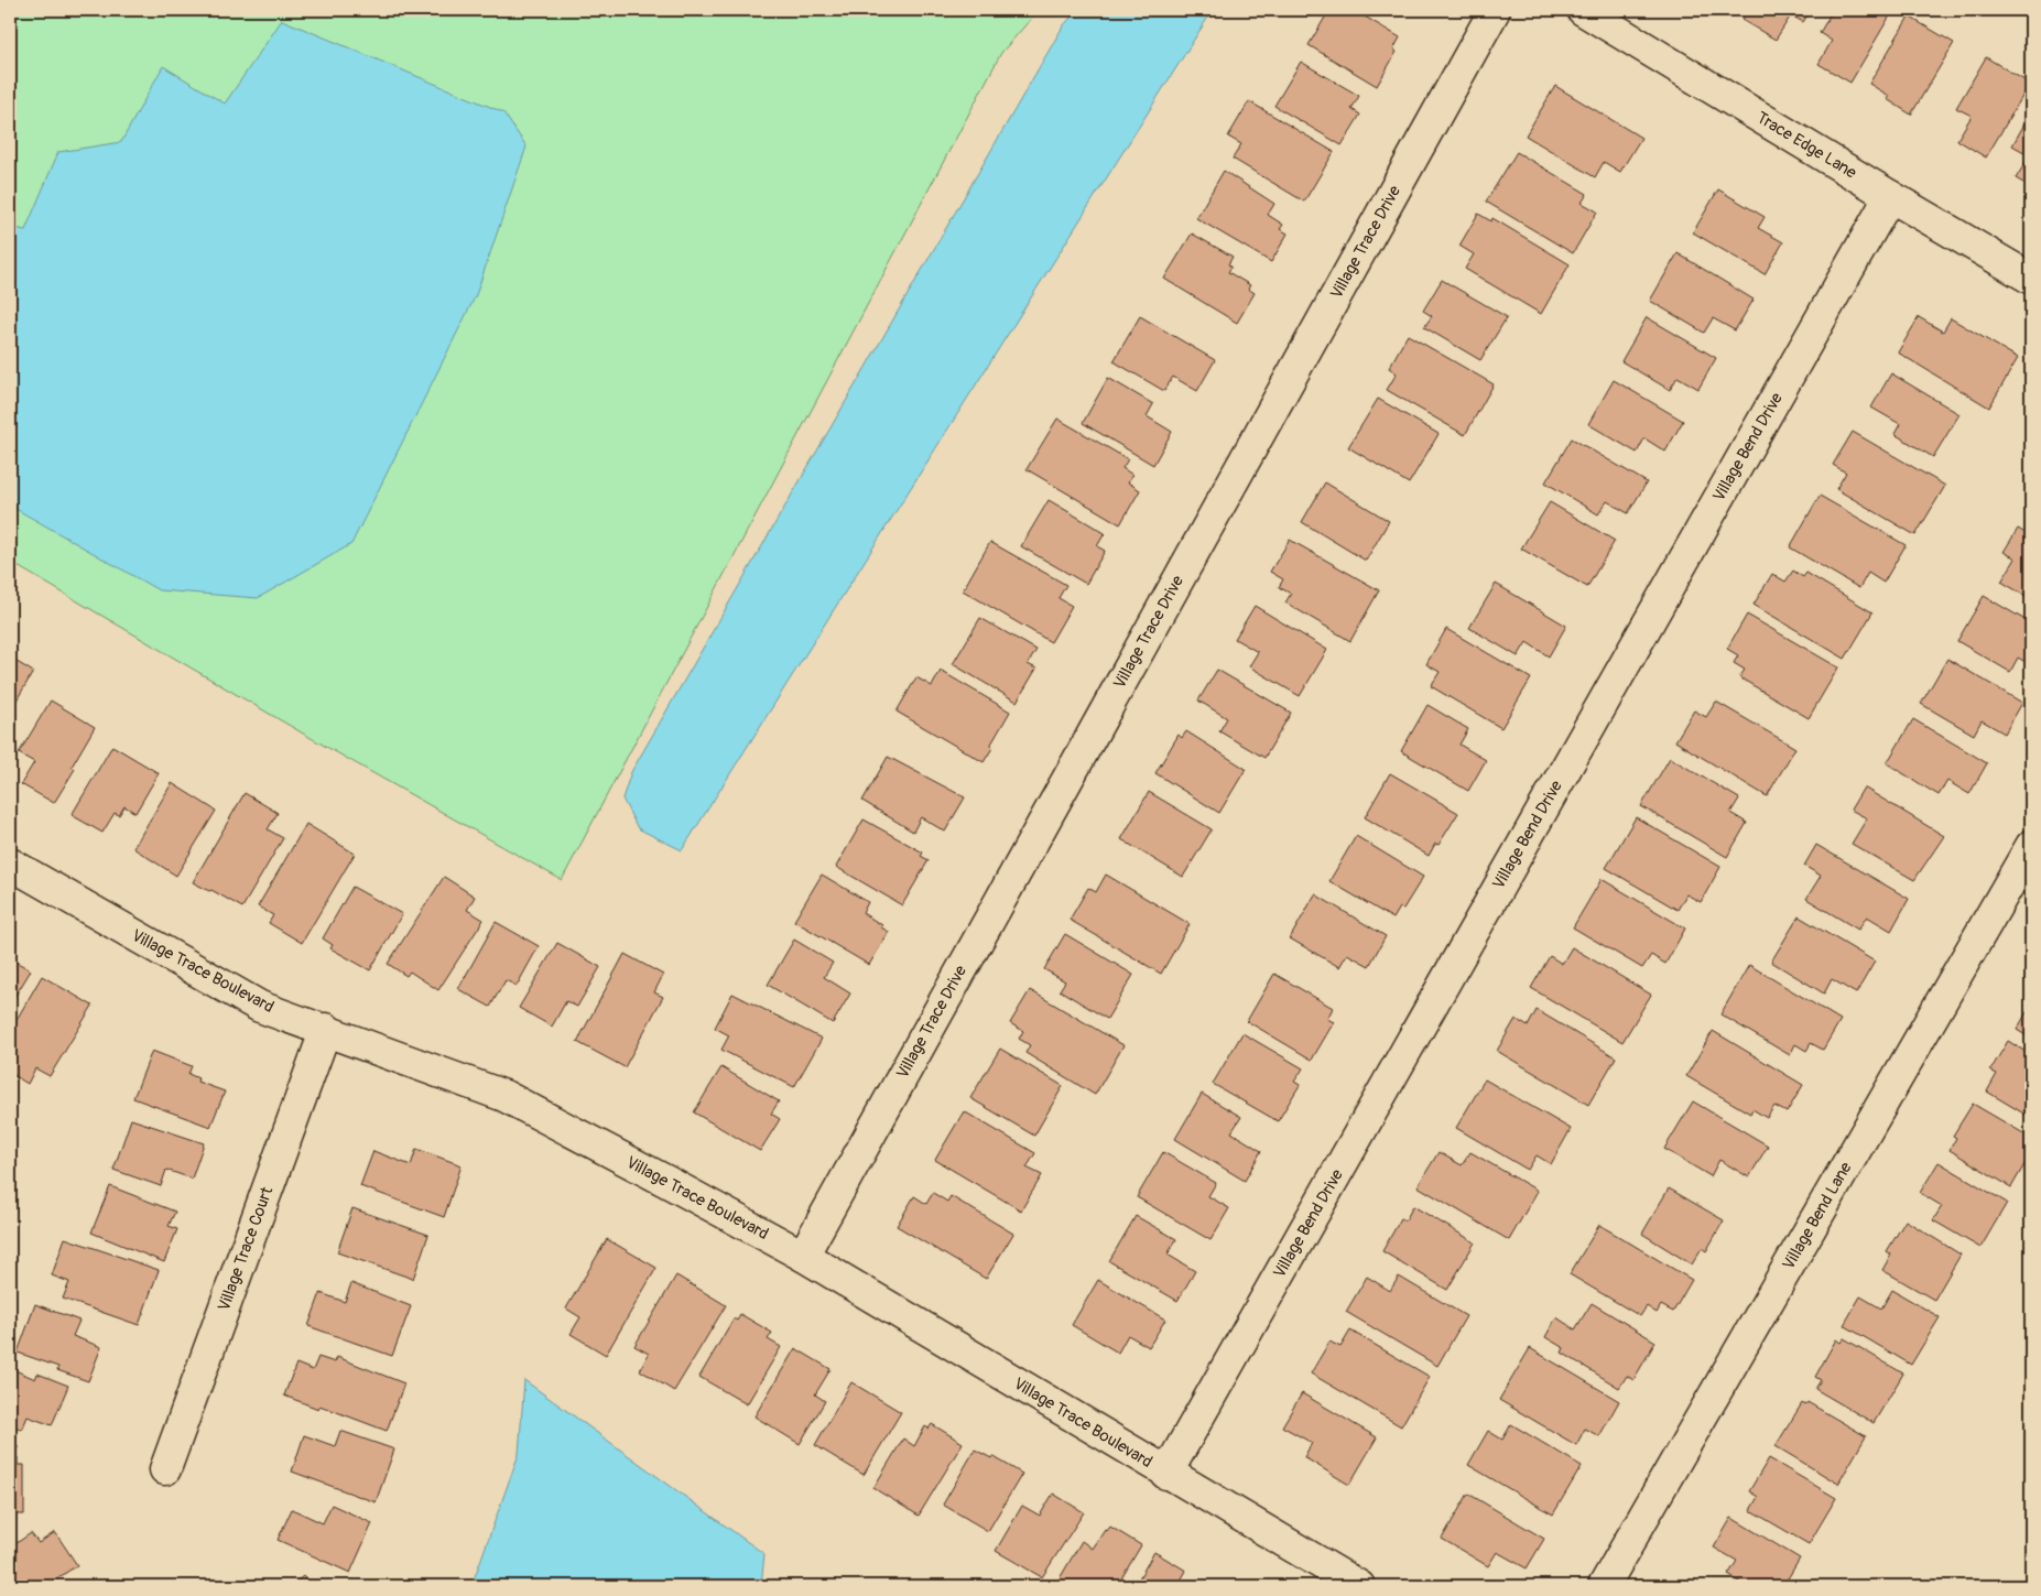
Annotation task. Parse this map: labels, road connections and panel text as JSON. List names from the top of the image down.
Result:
{
  "streets": {
    "street": [
      "Trace Edge Lane",
      "Village Trace Drive",
      "Village Bend Drive",
      "Village Trace Boulevard",
      "Village Bend Lane",
      "Village Trace Court"
    ]
  },
  "crossings": [
    ["Trace Edge Lane", "Village Bend Drive"],
    ["Village Trace Drive", "Village Trace Boulevard"],
    ["Village Bend Drive", "Village Trace Boulevard"],
    ["Village Trace Boulevard", "Village Trace Court"]
  ]
}
